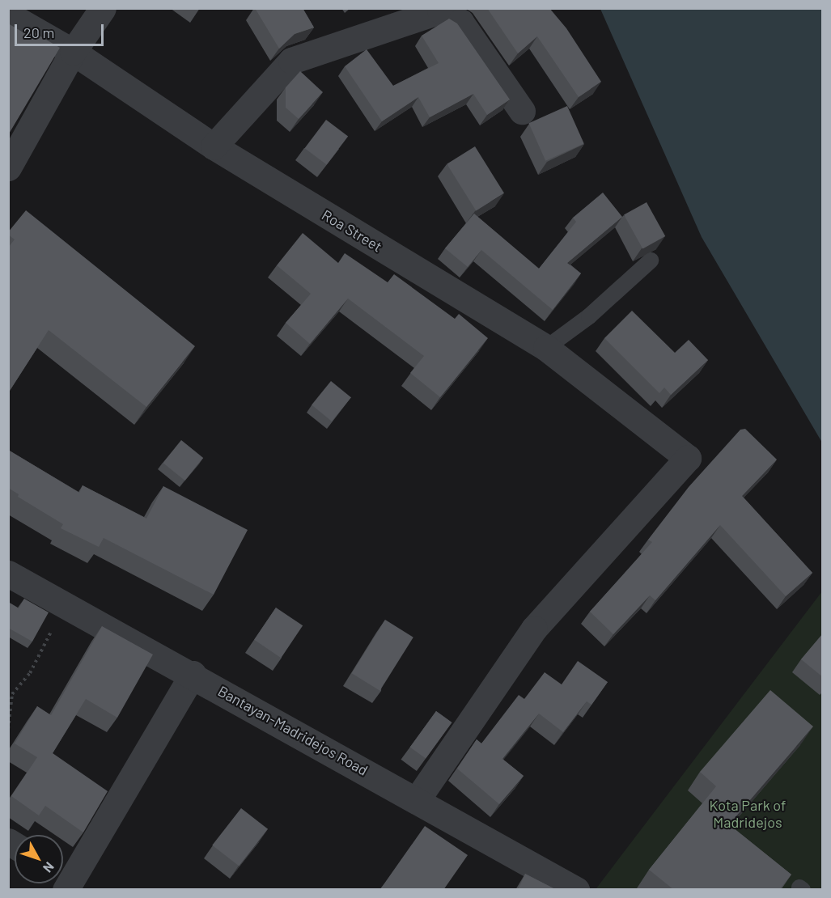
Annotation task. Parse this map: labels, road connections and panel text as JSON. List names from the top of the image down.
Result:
{
  "streets": {
    "street": ["Roa Street", "Bantayan-Madridejos Road"]
  },
  "crossings": [
    ["Roa Street", "Bantayan-Madridejos Road"]
  ],
  "parks": ["Kota Park of Madridejos"],
  "scale_bar": "20 m",
  "north": "bottom right"
}
